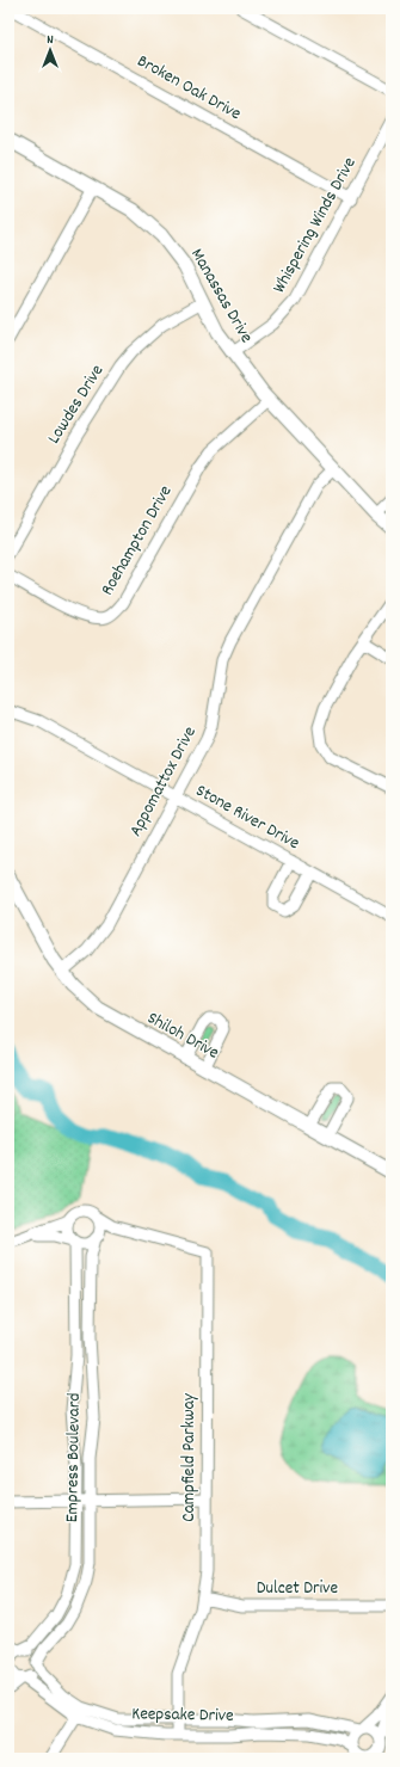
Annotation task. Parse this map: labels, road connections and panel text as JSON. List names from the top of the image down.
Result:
{
  "streets": {
    "street": [
      "Broken Oak Drive",
      "Whispering Winds Drive",
      "Manassas Drive",
      "Lowdes Drive",
      "Roehampton Drive",
      "Appomattox Drive",
      "Stone River Drive",
      "Shiloh Drive",
      "Empress Boulevard",
      "Campfield Parkway",
      "Dulcet Drive",
      "Keepsake Drive"
    ]
  },
  "crossings": [
    ["Broken Oak Drive", "Whispering Winds Drive"],
    ["Whispering Winds Drive", "Manassas Drive"],
    ["Manassas Drive", "Lowdes Drive"],
    ["Manassas Drive", "Roehampton Drive"],
    ["Manassas Drive", "Appomattox Drive"],
    ["Appomattox Drive", "Stone River Drive"],
    ["Appomattox Drive", "Shiloh Drive"],
    ["Empress Boulevard", "Campfield Parkway"],
    ["Empress Boulevard", "Keepsake Drive"],
    ["Campfield Parkway", "Dulcet Drive"],
    ["Campfield Parkway", "Keepsake Drive"]
  ],
  "north": "top"
}
